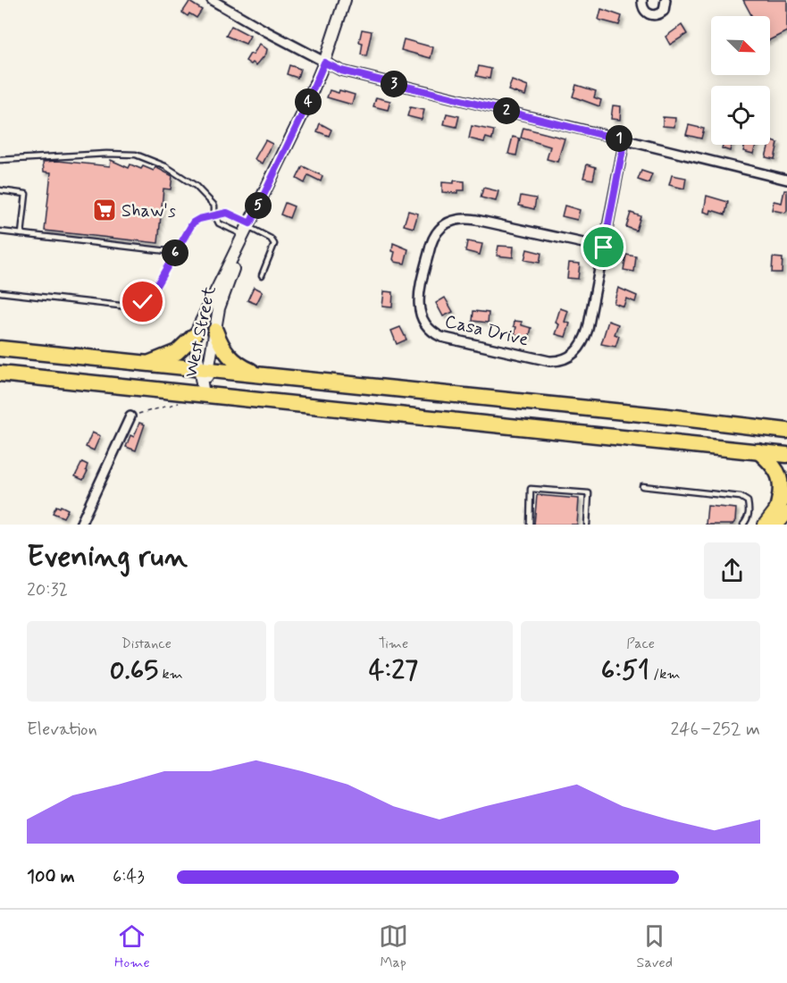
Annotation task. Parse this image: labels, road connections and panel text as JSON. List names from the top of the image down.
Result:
{
  "streets": {
    "street": ["Casa Drive", "West Street"]
  },
  "places": {
    "supermarket": ["Shaw's"]
  },
  "north": "bottom right",
  "page": {
    "pins": [
      "3",
      "4",
      "2",
      "1",
      "5",
      "6"
    ],
    "heading": ["Evening run", "20:32"],
    "stats": [
      ["Distance", "0.65 km"],
      ["Time", "4:27"],
      ["Pace", "6:51 /km"]
    ],
    "chart": ["Elevation", "246–252 m"],
    "list": [
      {
        "name": "100 m",
        "note": "6:43"
      }
    ],
    "tabs": ["Home", "Map", "Saved"]
  }
}
